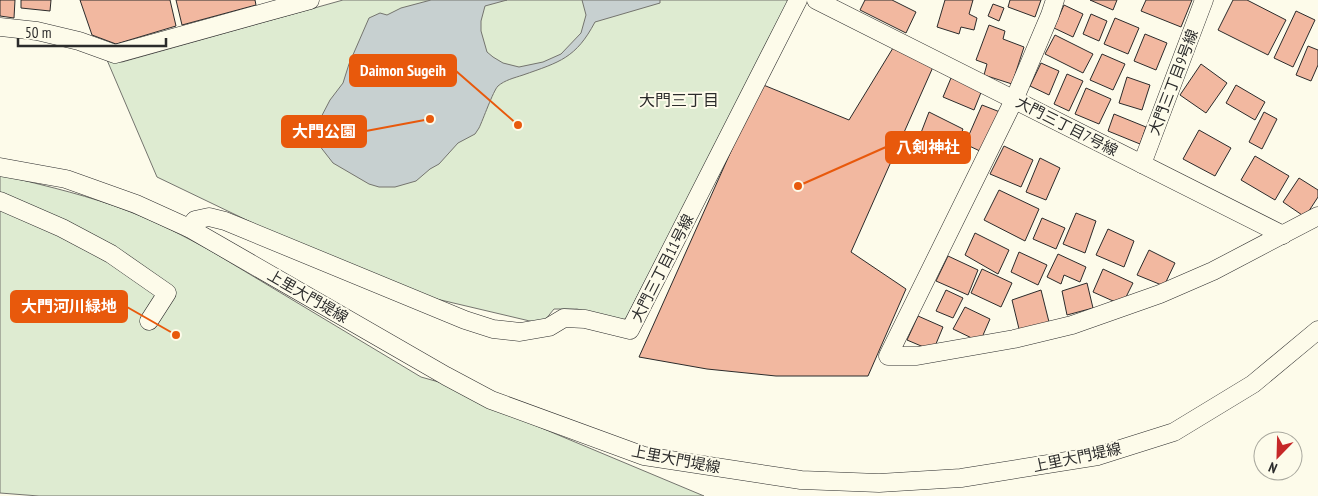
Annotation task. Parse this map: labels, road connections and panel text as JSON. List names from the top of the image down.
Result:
{
  "streets": {
    "street": [
      "大門三丁目9号線",
      "大門三丁目7号線",
      "大門三丁目11号線",
      "上里大門堤線"
    ]
  },
  "crossings": [
    ["大門三丁目9号線", "大門三丁目7号線"],
    ["大門三丁目11号線", "上里大門堤線"]
  ],
  "districts": ["大門三丁目"],
  "places": [
    "大門公園",
    "Daimon Sugeih",
    "八剣神社",
    "大門河川緑地"
  ],
  "scale_bar": "50 m",
  "north": "bottom left"
}
